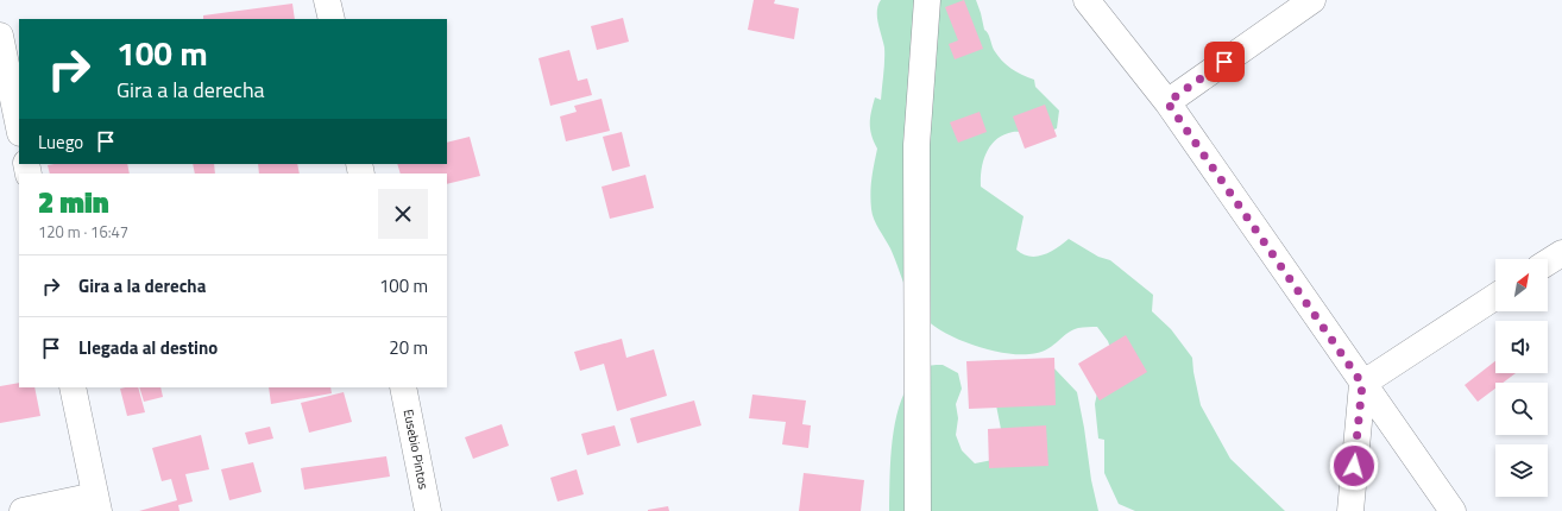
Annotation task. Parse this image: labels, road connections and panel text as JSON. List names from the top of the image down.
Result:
{
  "streets": {
    "street": ["Eusebio Pintos"]
  },
  "north": "top right",
  "page": {
    "turn": ["100 m", "Gira a la derecha"],
    "then": "Luego",
    "heading": ["2 min", "120 m · 16:47"],
    "list": [
      {
        "name": "Gira a la derecha",
        "value": "100 m"
      },
      {
        "name": "Llegada al destino",
        "value": "20 m"
      }
    ]
  }
}
